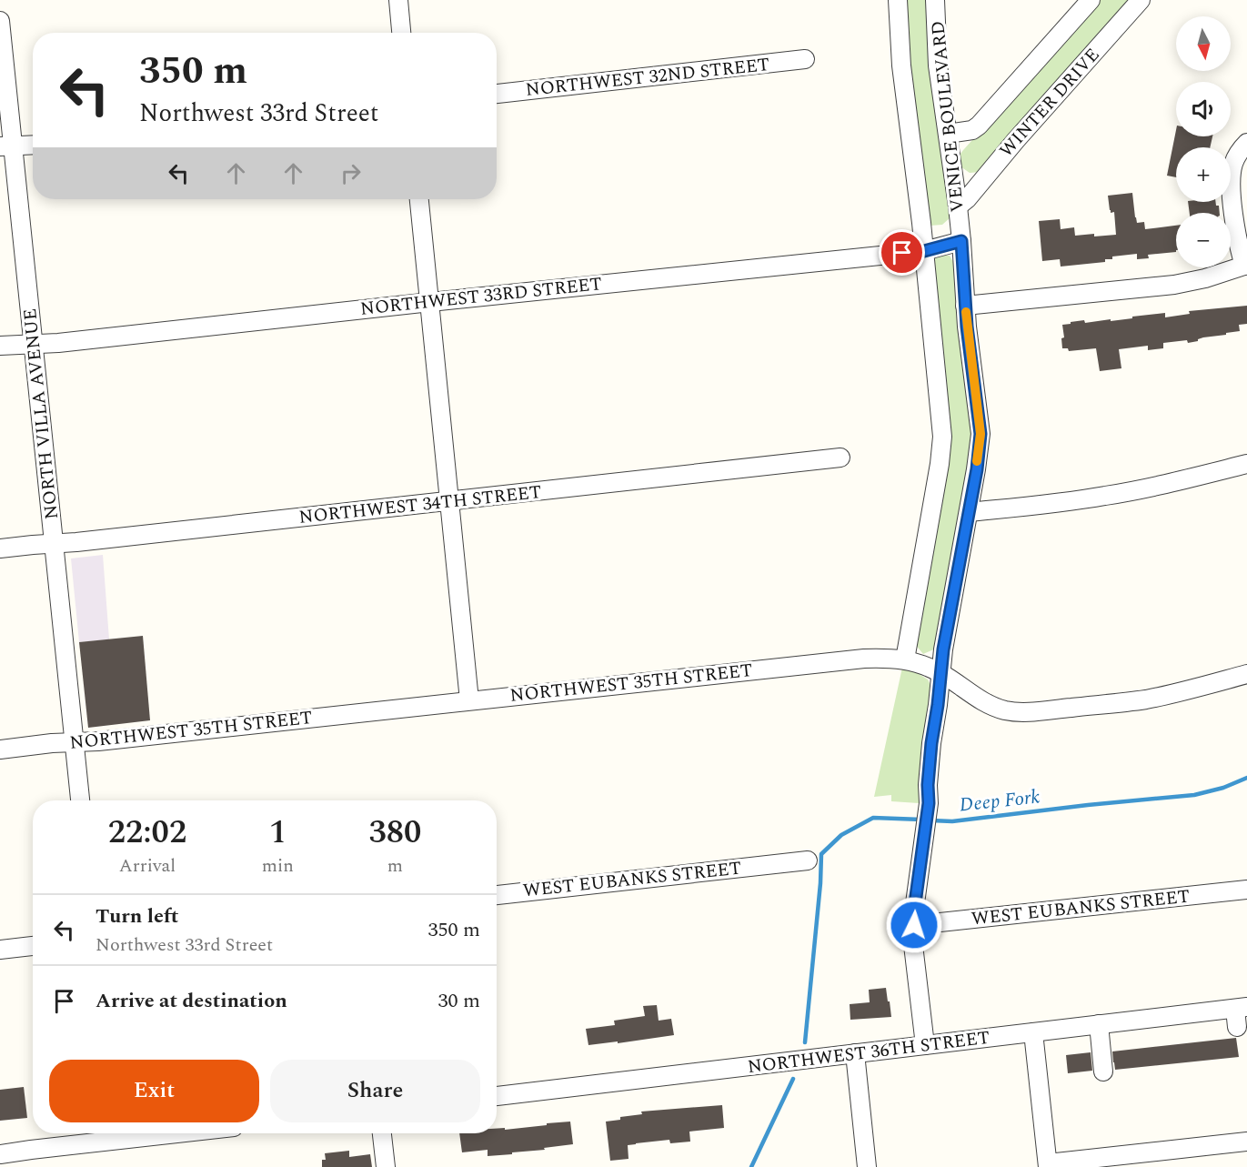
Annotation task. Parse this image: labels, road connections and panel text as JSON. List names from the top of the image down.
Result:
{
  "streets": {
    "street": [
      "NORTHWEST 32ND STREET",
      "WINTER DRIVE",
      "VENICE BOULEVARD",
      "NORTHWEST 33RD STREET",
      "NORTH VILLA AVENUE",
      "NORTHWEST 34TH STREET",
      "NORTHWEST 35TH STREET",
      "WEST EUBANKS STREET",
      "NORTHWEST 36TH STREET"
    ]
  },
  "crossings": [
    ["WINTER DRIVE", "VENICE BOULEVARD"],
    ["VENICE BOULEVARD", "NORTHWEST 33RD STREET"],
    ["VENICE BOULEVARD", "NORTHWEST 35TH STREET"],
    ["VENICE BOULEVARD", "WEST EUBANKS STREET"],
    ["VENICE BOULEVARD", "NORTHWEST 36TH STREET"],
    ["NORTHWEST 33RD STREET", "NORTH VILLA AVENUE"],
    ["NORTH VILLA AVENUE", "NORTHWEST 34TH STREET"],
    ["NORTH VILLA AVENUE", "NORTHWEST 35TH STREET"]
  ],
  "water": ["Deep Fork"],
  "north": "bottom",
  "page": {
    "map_buttons": ["+", "−"],
    "turn": ["350 m", "Northwest 33rd Street"],
    "eta": [
      "22:02",
      "Arrival",
      "1",
      "min",
      "380",
      "m"
    ],
    "list": [
      {
        "name": "Turn left",
        "note": "Northwest 33rd Street",
        "value": "350 m"
      },
      {
        "name": "Arrive at destination",
        "value": "30 m"
      }
    ],
    "buttons": ["Exit", "Share"]
  }
}
